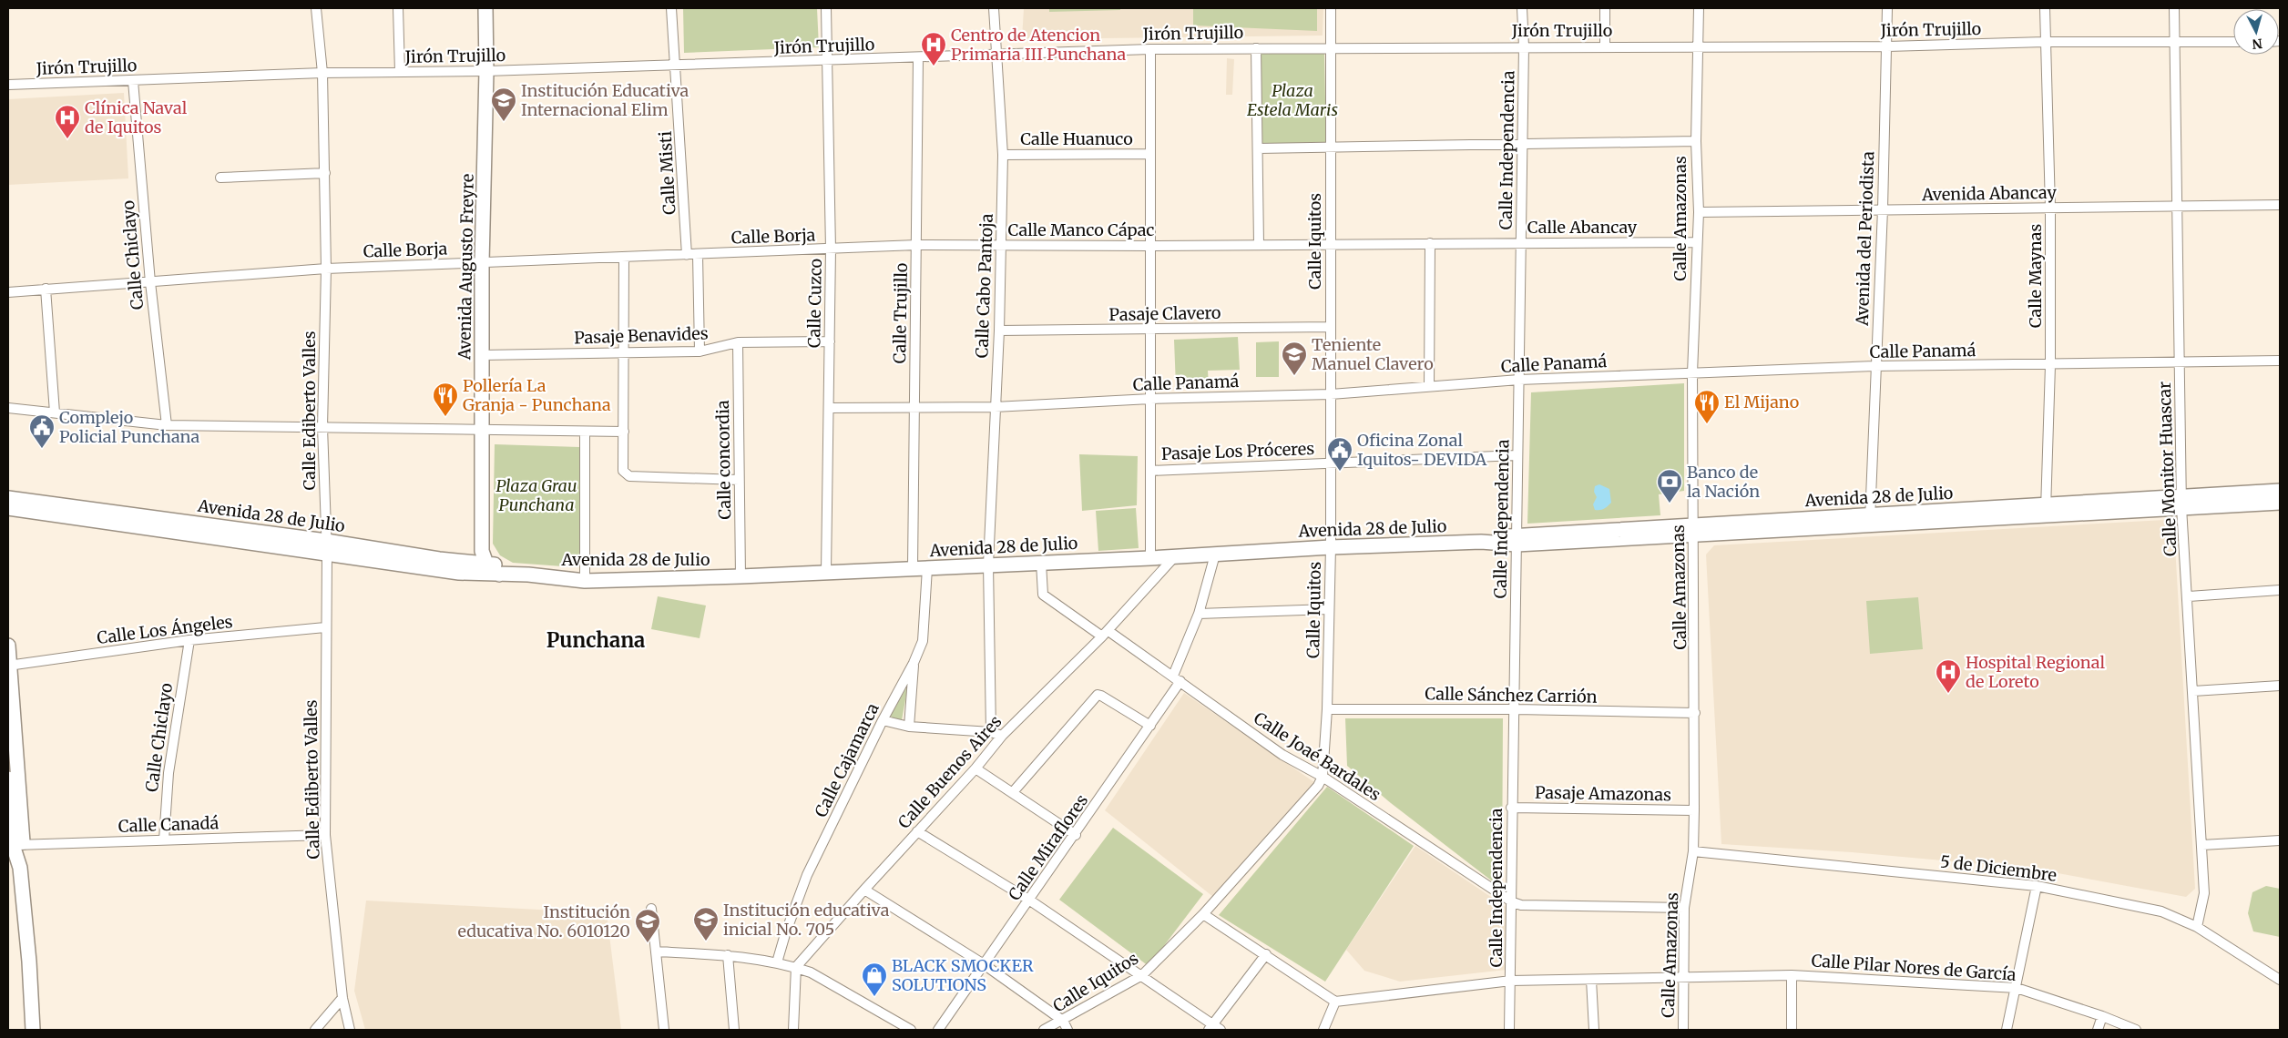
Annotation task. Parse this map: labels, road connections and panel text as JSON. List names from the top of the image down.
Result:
{
  "streets": {
    "main road": ["Avenida Augusto Freyre", "Avenida 28 de Julio"],
    "street": [
      "Jirón Trujillo",
      "Calle Huanuco",
      "Calle Independencia",
      "Calle Misti",
      "Avenida Abancay",
      "Calle Amazonas",
      "Calle Abancay",
      "Calle Manco Cápac",
      "Calle Borja",
      "Avenida del Periodista",
      "Calle Iquitos",
      "Calle Chiclayo",
      "Calle Maynas",
      "Calle Cabo Pantoja",
      "Calle Cuzco",
      "Calle Trujillo",
      "Pasaje Clavero",
      "Pasaje Benavides",
      "Calle Panamá",
      "Calle Ediberto Valles",
      "Pasaje Los Próceres",
      "Calle concordia",
      "Calle Monitor Huascar",
      "Calle Los Ángeles",
      "Calle Sánchez Carrión",
      "Calle Joaé Bardales",
      "Calle Cajamarca",
      "Calle Buenos Aires",
      "Pasaje Amazonas",
      "Calle Canadá",
      "Calle Miraflores",
      "5 de Diciembre",
      "Calle Pilar Nores de García"
    ]
  },
  "crossings": [
    ["Jirón Trujillo", "Calle Independencia"],
    ["Jirón Trujillo", "Calle Misti"],
    ["Jirón Trujillo", "Calle Amazonas"],
    ["Jirón Trujillo", "Avenida del Periodista"],
    ["Jirón Trujillo", "Calle Iquitos"],
    ["Jirón Trujillo", "Calle Chiclayo"],
    ["Jirón Trujillo", "Avenida Augusto Freyre"],
    ["Jirón Trujillo", "Calle Maynas"],
    ["Jirón Trujillo", "Calle Cabo Pantoja"],
    ["Jirón Trujillo", "Calle Cuzco"],
    ["Jirón Trujillo", "Calle Trujillo"],
    ["Jirón Trujillo", "Calle Ediberto Valles"],
    ["Jirón Trujillo", "Calle Monitor Huascar"],
    ["Calle Huanuco", "Calle Cabo Pantoja"],
    ["Calle Independencia", "Calle Abancay"],
    ["Calle Independencia", "Calle Panamá"],
    ["Calle Independencia", "Pasaje Los Próceres"],
    ["Calle Independencia", "Avenida 28 de Julio"],
    ["Calle Independencia", "Calle Sánchez Carrión"],
    ["Calle Independencia", "Calle Joaé Bardales"],
    ["Calle Independencia", "Pasaje Amazonas"],
    ["Calle Independencia", "Calle Pilar Nores de García"],
    ["Calle Misti", "Calle Borja"],
    ["Avenida Abancay", "Calle Amazonas"],
    ["Avenida Abancay", "Avenida del Periodista"],
    ["Avenida Abancay", "Calle Maynas"],
    ["Avenida Abancay", "Calle Monitor Huascar"],
    ["Calle Amazonas", "Calle Abancay"],
    ["Calle Amazonas", "Calle Panamá"],
    ["Calle Amazonas", "Avenida 28 de Julio"],
    ["Calle Amazonas", "Calle Sánchez Carrión"],
    ["Calle Amazonas", "Pasaje Amazonas"],
    ["Calle Amazonas", "5 de Diciembre"],
    ["Calle Amazonas", "Calle Pilar Nores de García"],
    ["Calle Abancay", "Calle Manco Cápac"],
    ["Calle Abancay", "Calle Iquitos"],
    ["Calle Manco Cápac", "Calle Borja"],
    ["Calle Manco Cápac", "Calle Iquitos"],
    ["Calle Manco Cápac", "Calle Cabo Pantoja"],
    ["Calle Manco Cápac", "Calle Cuzco"],
    ["Calle Manco Cápac", "Calle Trujillo"],
    ["Calle Borja", "Calle Chiclayo"],
    ["Calle Borja", "Avenida Augusto Freyre"],
    ["Calle Borja", "Calle Cuzco"],
    ["Calle Borja", "Calle Ediberto Valles"],
    ["Avenida del Periodista", "Calle Panamá"],
    ["Avenida del Periodista", "Avenida 28 de Julio"],
    ["Calle Iquitos", "Pasaje Clavero"],
    ["Calle Iquitos", "Calle Panamá"],
    ["Calle Iquitos", "Pasaje Los Próceres"],
    ["Calle Iquitos", "Avenida 28 de Julio"],
    ["Calle Iquitos", "Calle Sánchez Carrión"],
    ["Calle Iquitos", "Calle Joaé Bardales"],
    ["Calle Chiclayo", "Calle Los Ángeles"],
    ["Calle Chiclayo", "Calle Canadá"],
    ["Avenida Augusto Freyre", "Pasaje Benavides"],
    ["Avenida Augusto Freyre", "Avenida 28 de Julio"],
    ["Calle Maynas", "Calle Panamá"],
    ["Calle Maynas", "Avenida 28 de Julio"],
    ["Calle Cabo Pantoja", "Pasaje Clavero"],
    ["Calle Cabo Pantoja", "Calle Panamá"],
    ["Calle Cabo Pantoja", "Avenida 28 de Julio"],
    ["Calle Cuzco", "Pasaje Benavides"],
    ["Calle Cuzco", "Calle Panamá"],
    ["Calle Cuzco", "Avenida 28 de Julio"],
    ["Calle Trujillo", "Calle Panamá"],
    ["Calle Trujillo", "Avenida 28 de Julio"],
    ["Pasaje Benavides", "Calle concordia"],
    ["Calle Panamá", "Calle Monitor Huascar"],
    ["Calle Ediberto Valles", "Avenida 28 de Julio"],
    ["Calle Ediberto Valles", "Calle Los Ángeles"],
    ["Calle Ediberto Valles", "Calle Canadá"],
    ["Calle concordia", "Avenida 28 de Julio"],
    ["Calle Monitor Huascar", "Avenida 28 de Julio"],
    ["Calle Monitor Huascar", "5 de Diciembre"],
    ["Avenida 28 de Julio", "Calle Joaé Bardales"],
    ["Avenida 28 de Julio", "Calle Cajamarca"],
    ["Avenida 28 de Julio", "Calle Buenos Aires"],
    ["Avenida 28 de Julio", "Calle Miraflores"],
    ["Calle Joaé Bardales", "Calle Buenos Aires"],
    ["Calle Joaé Bardales", "Calle Miraflores"]
  ],
  "districts": ["Punchana"],
  "parks": ["Plaza Estela Maris", "Plaza Grau Punchana"],
  "places": {
    "hospital": ["Centro de Atencion Primaria III Punchana", "Clínica Naval de Iquitos", "Hospital Regional de Loreto"],
    "school or university": [
      "Institución Educativa Internacional Elim",
      "Teniente Manuel Clavero",
      "Institución educativa inicial No. 705",
      "Institución educativa No. 6010120"
    ],
    "restaurant": ["Pollería La Granja - Punchana", "El Mijano"],
    "public building": ["Complejo Policial Punchana", "Oficina Zonal Iquitos- DEVIDA"],
    "bank": ["Banco de la Nación"],
    "shop": ["BLACK SMOCKER SOLUTIONS"]
  },
  "north": "bottom"
}
